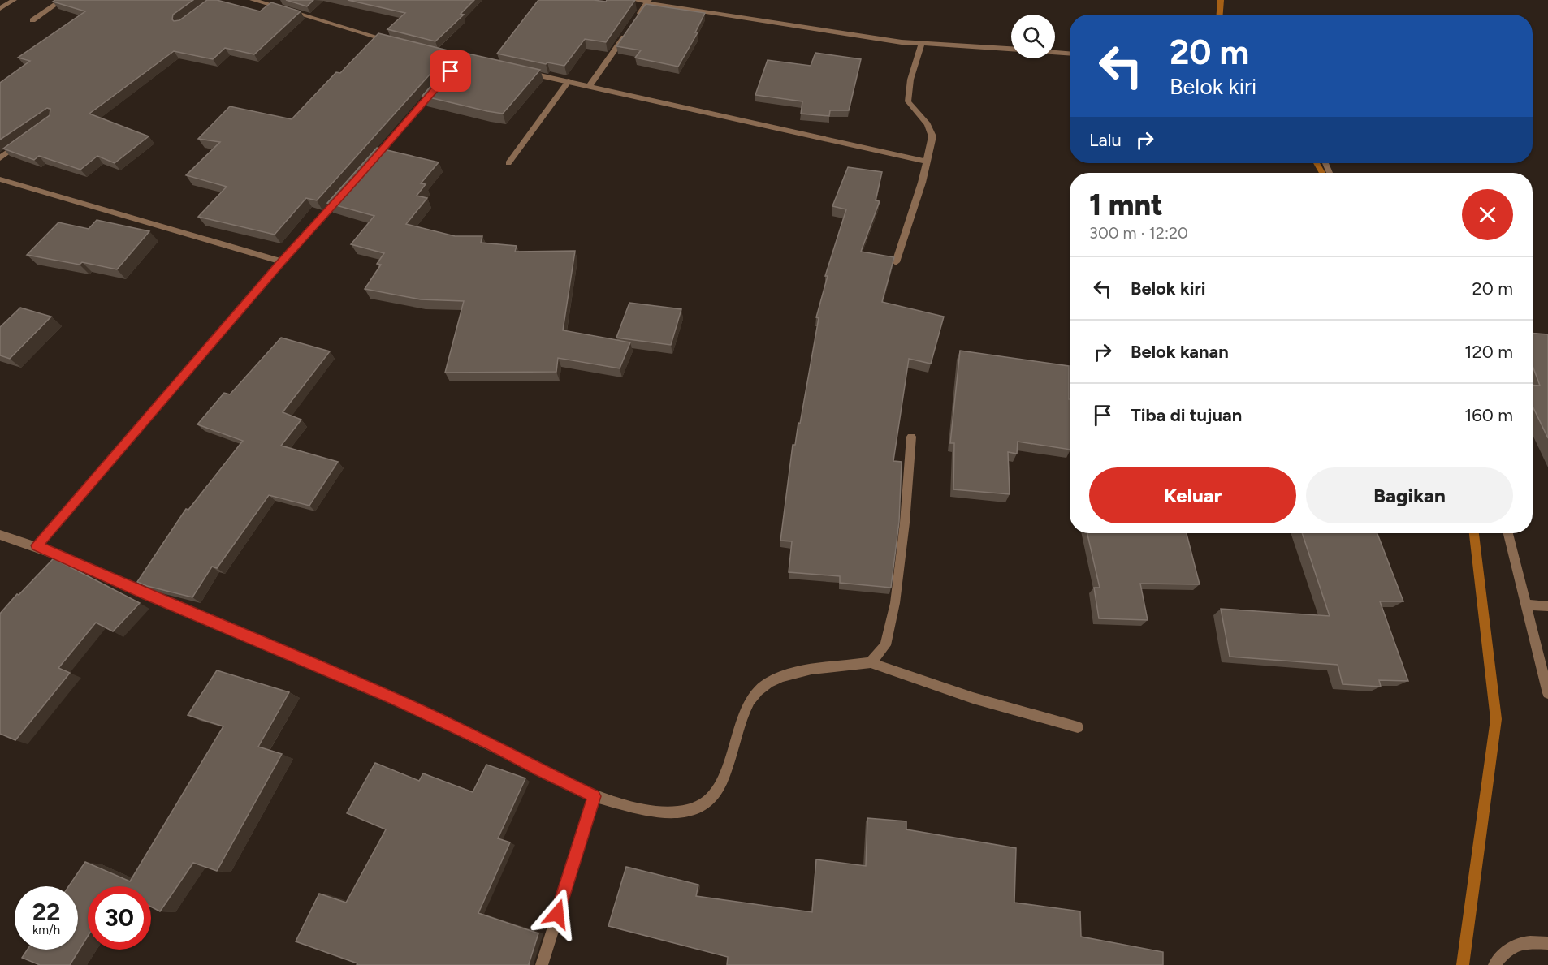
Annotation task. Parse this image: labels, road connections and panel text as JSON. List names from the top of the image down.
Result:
{
  "page": {
    "turn": ["20 m", "Belok kiri"],
    "then": "Lalu",
    "heading": ["1 mnt", "300 m · 12:20"],
    "list": [
      {
        "name": "Belok kiri",
        "value": "20 m"
      },
      {
        "name": "Belok kanan",
        "value": "120 m"
      },
      {
        "name": "Tiba di tujuan",
        "value": "160 m"
      }
    ],
    "buttons": ["Keluar", "Bagikan"],
    "speed": "22 km/h",
    "limit": "30"
  }
}
